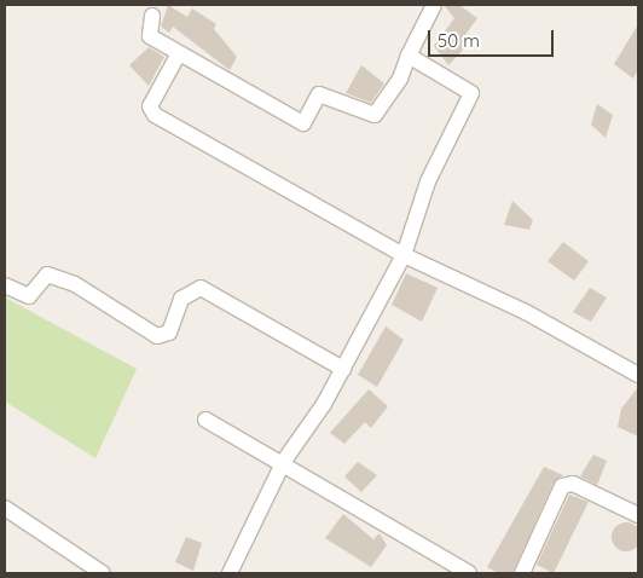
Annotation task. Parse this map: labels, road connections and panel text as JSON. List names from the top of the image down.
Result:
{
  "scale_bar": "50 m"
}
